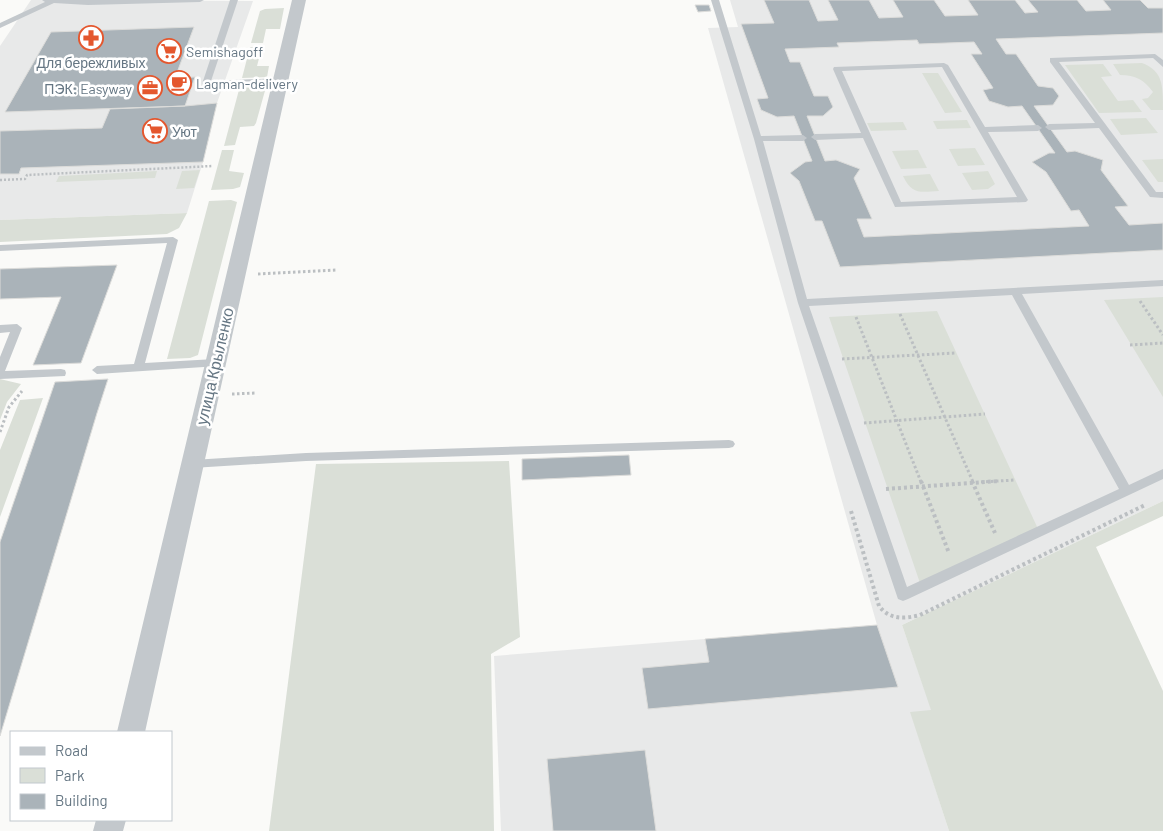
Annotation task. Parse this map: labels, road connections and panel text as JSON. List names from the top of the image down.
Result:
{
  "streets": {
    "street": ["улица Крыленко"]
  },
  "places": {
    "pharmacy": ["Для бережливых"],
    "supermarket": ["Semishagoff", "Уют"],
    "cafe": ["Lagman-delivery"],
    "office": ["ПЭК: Easyway"]
  },
  "legend": ["Road", "Park", "Building"]
}
